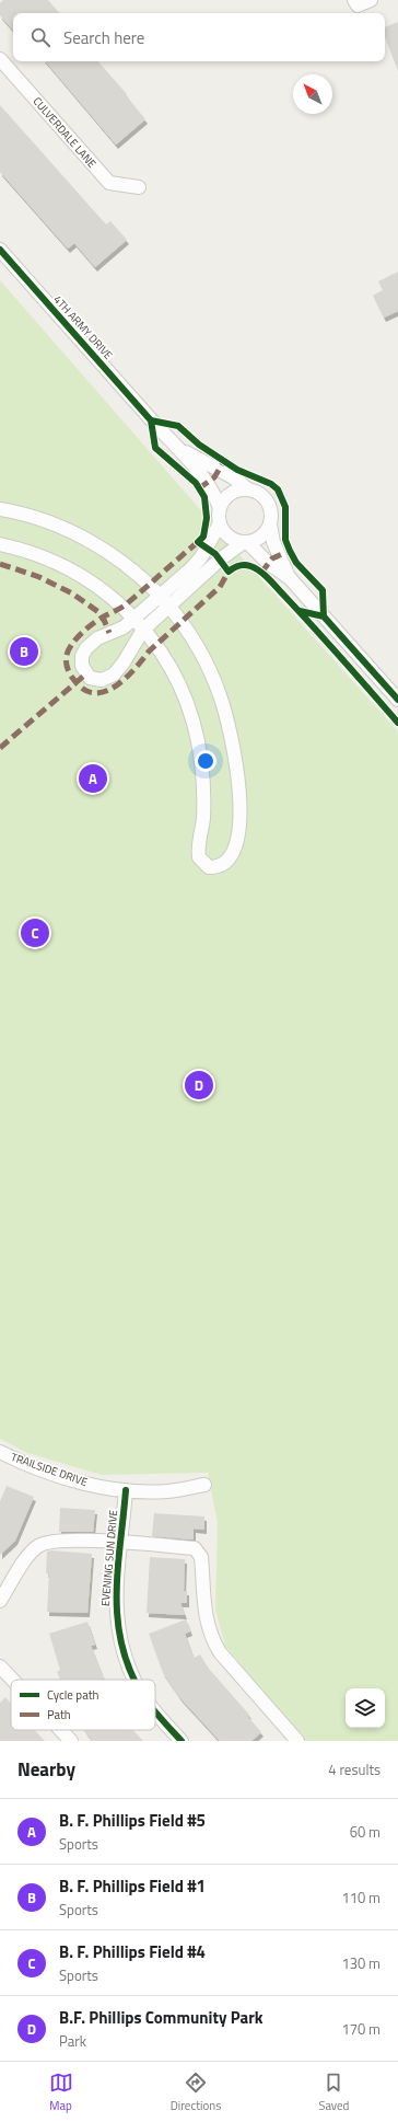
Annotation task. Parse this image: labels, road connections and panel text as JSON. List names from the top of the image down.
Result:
{
  "streets": {
    "street": [
      "CULVERDALE LANE",
      "4TH ARMY DRIVE",
      "TRAILSIDE DRIVE",
      "EVENING SUN DRIVE"
    ]
  },
  "crossings": [
    ["TRAILSIDE DRIVE", "EVENING SUN DRIVE"]
  ],
  "legend": ["Cycle path", "Path"],
  "north": "top left",
  "page": {
    "search": "Search here",
    "pins": [
      "B",
      "A",
      "C",
      "D"
    ],
    "heading": ["Nearby", "4 results"],
    "list": [
      {
        "mark": "A",
        "name": "B. F. Phillips Field #5",
        "note": "Sports",
        "value": "60 m"
      },
      {
        "mark": "B",
        "name": "B. F. Phillips Field #1",
        "note": "Sports",
        "value": "110 m"
      },
      {
        "mark": "C",
        "name": "B. F. Phillips Field #4",
        "note": "Sports",
        "value": "130 m"
      },
      {
        "mark": "D",
        "name": "B.F. Phillips Community Park",
        "note": "Park",
        "value": "170 m"
      }
    ],
    "nav": ["Map", "Directions", "Saved"]
  }
}
